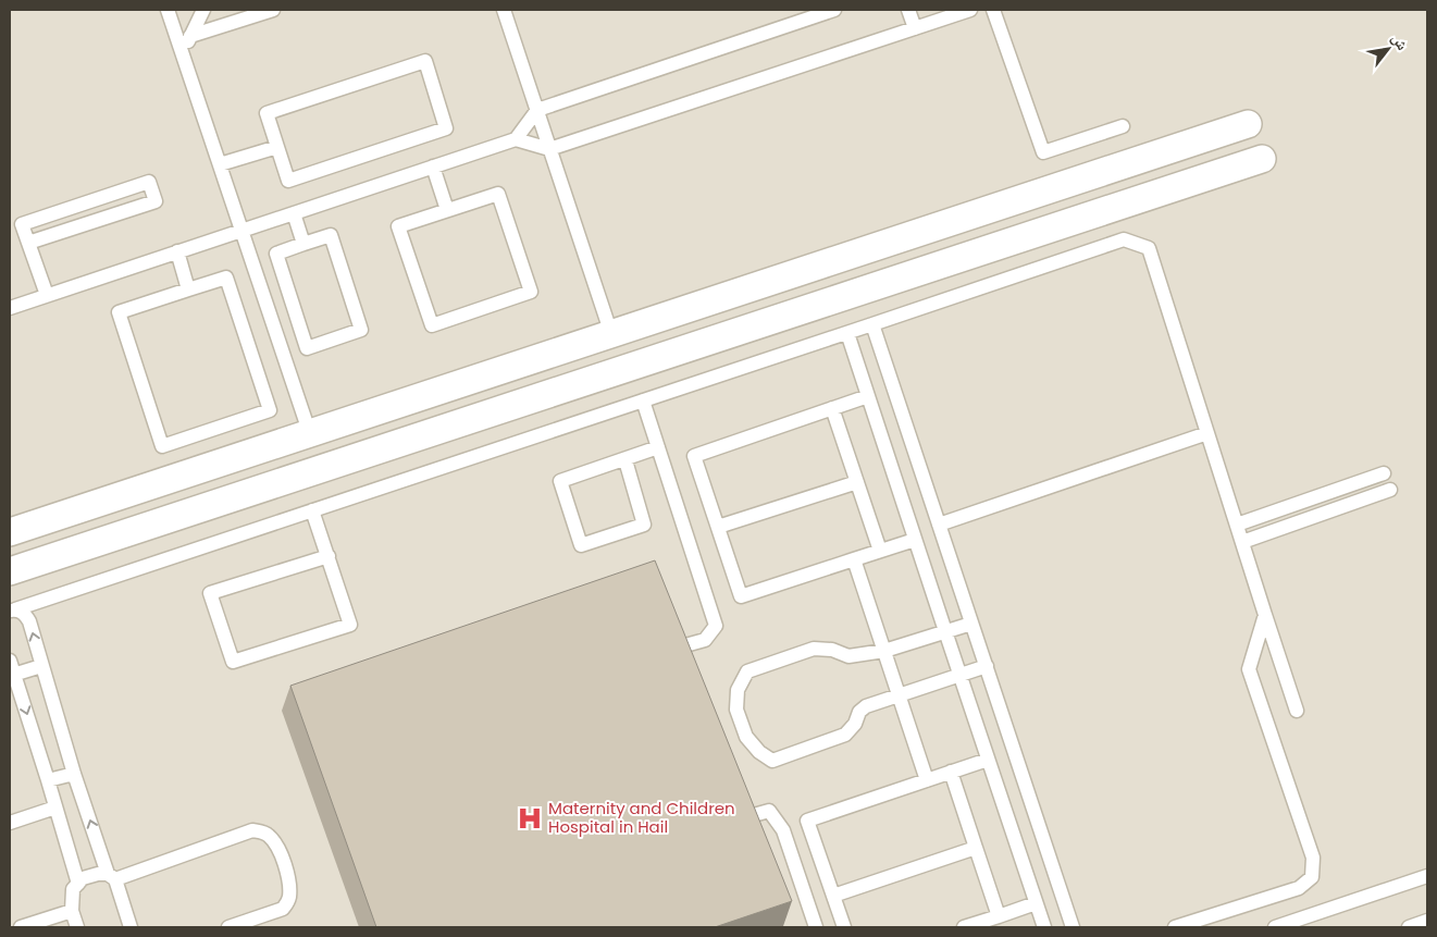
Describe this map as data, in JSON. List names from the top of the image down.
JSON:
{
  "places": {
    "hospital": ["Maternity and Children Hospital in Hail"]
  },
  "north": "top right"
}
